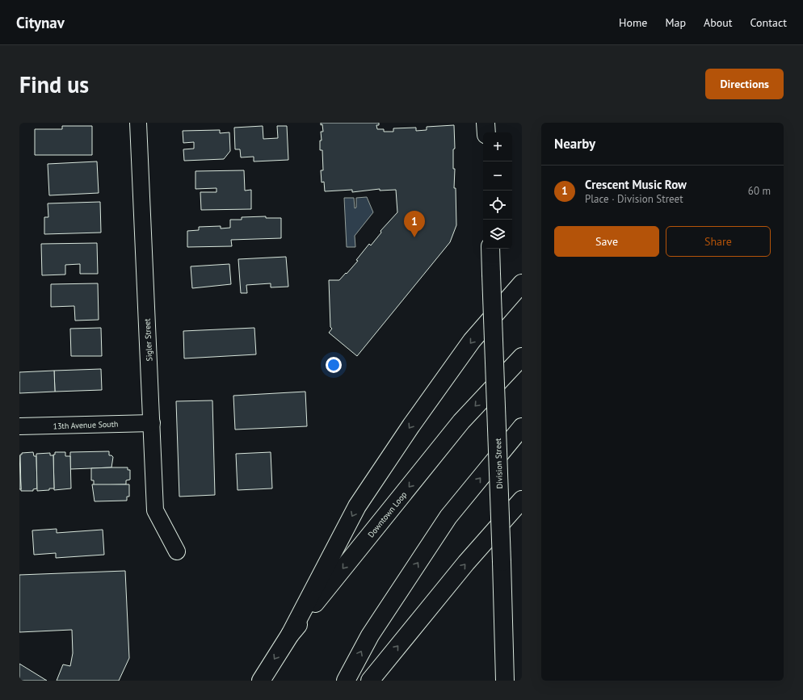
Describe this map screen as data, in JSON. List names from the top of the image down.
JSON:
{
  "streets": {
    "main road": ["Division Street", "Downtown Loop"],
    "street": ["Sigler Street", "13th Avenue South"]
  },
  "crossings": [
    ["Sigler Street", "13th Avenue South"]
  ],
  "page": {
    "header": "Citynav",
    "nav": [
      "Home",
      "Map",
      "About",
      "Contact"
    ],
    "buttons": [
      "Directions",
      ["Save", "Share"]
    ],
    "title": "Find us",
    "heading": "Nearby",
    "map_buttons": ["+", "−"],
    "list": [
      {
        "mark": "1",
        "name": "Crescent Music Row",
        "note": "Place · Division Street",
        "value": "60 m"
      }
    ],
    "pins": "1"
  }
}
